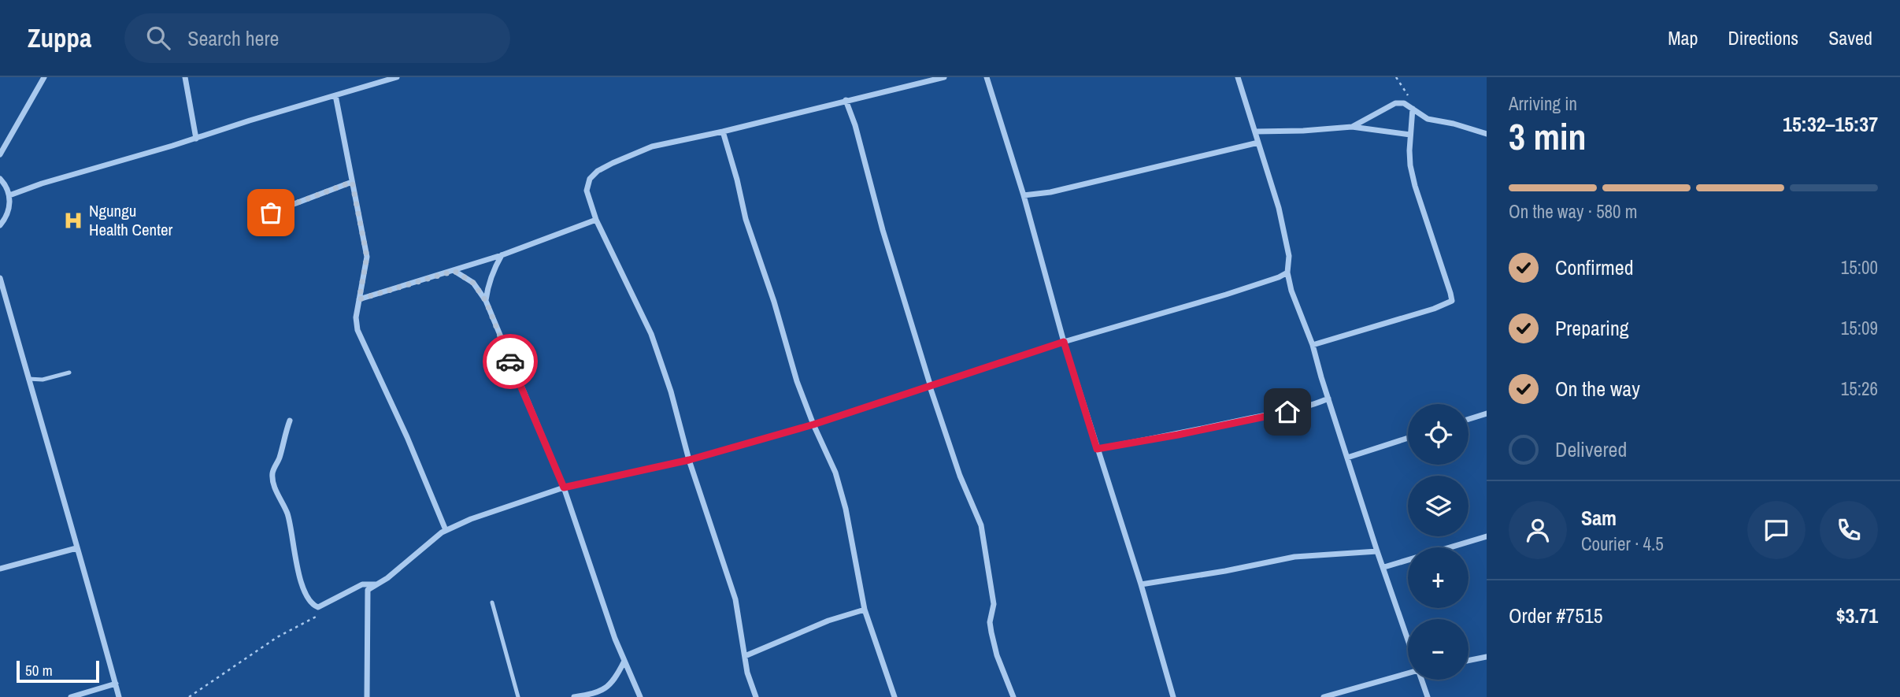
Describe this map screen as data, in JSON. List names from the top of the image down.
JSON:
{
  "places": {
    "hospital": ["Ngungu Health Center"]
  },
  "scale_bar": "50 m",
  "page": {
    "header": "Zuppa",
    "search": "Search here",
    "nav": ["Map", "Directions", "Saved"],
    "heading": ["3 min", "Arriving in", "15:32–15:37"],
    "panel": [
      "Sam",
      "Courier · 4.5",
      "Order #7515",
      "$3.71"
    ],
    "bar": "On the way · 580 m",
    "list": [
      ["Confirmed", "15:00"],
      ["Preparing", "15:09"],
      ["On the way", "15:26"],
      "Delivered"
    ],
    "map_buttons": ["+", "−"],
    "scale": "50 m"
  }
}
